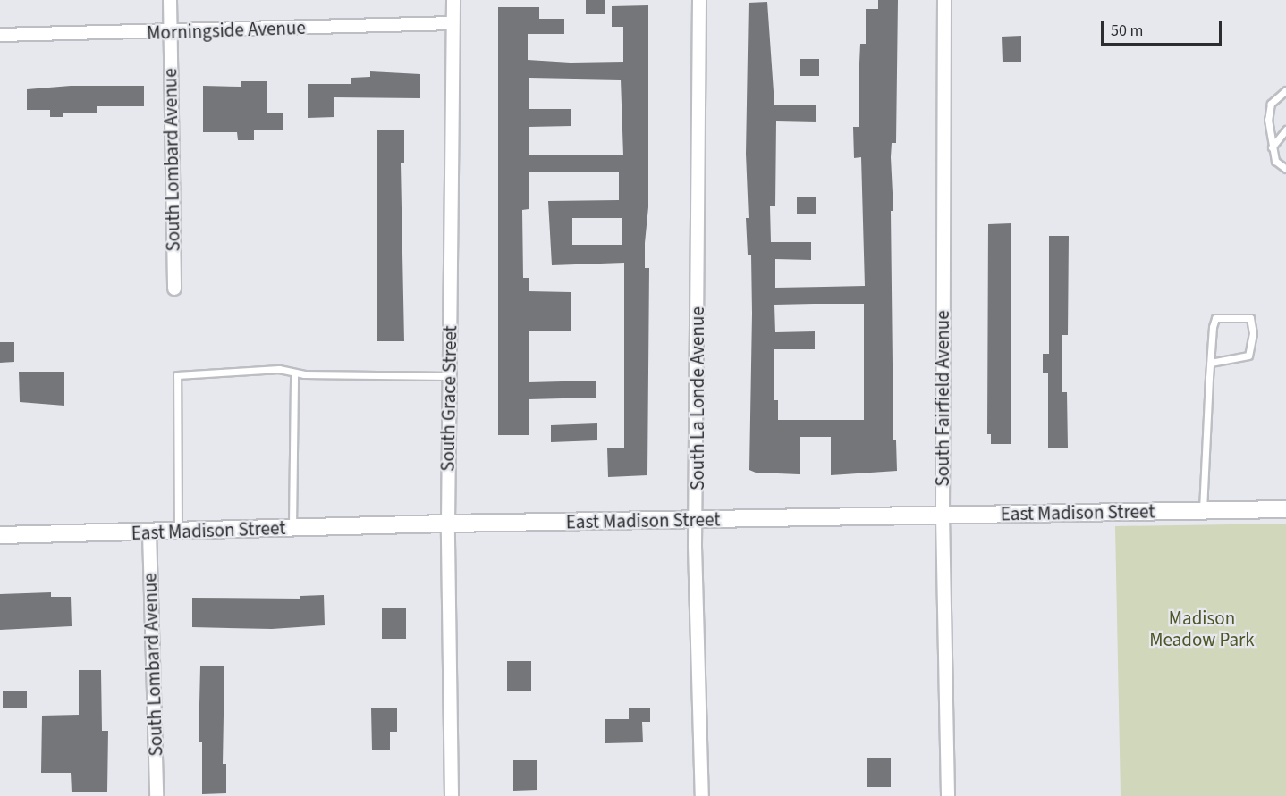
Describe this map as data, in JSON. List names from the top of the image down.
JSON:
{
  "streets": {
    "street": [
      "Morningside Avenue",
      "South Lombard Avenue",
      "South Grace Street",
      "South La Londe Avenue",
      "South Fairfield Avenue",
      "East Madison Street"
    ]
  },
  "crossings": [
    ["Morningside Avenue", "South Lombard Avenue"],
    ["Morningside Avenue", "South Grace Street"],
    ["South Lombard Avenue", "East Madison Street"],
    ["South Grace Street", "East Madison Street"],
    ["South La Londe Avenue", "East Madison Street"],
    ["South Fairfield Avenue", "East Madison Street"]
  ],
  "parks": ["Madison Meadow Park"],
  "scale_bar": "50 m"
}
